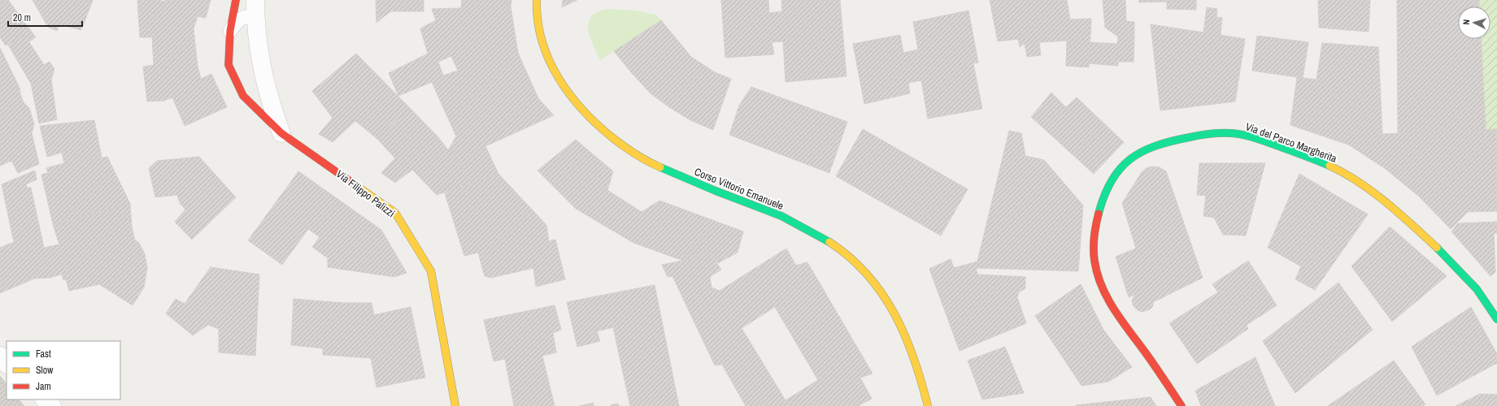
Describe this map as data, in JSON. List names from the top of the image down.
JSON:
{
  "streets": {
    "street": ["Via del Parco Margherita", "Corso Vittorio Emanuele", "Via Filippo Palizzi"]
  },
  "legend": ["Fast", "Slow", "Jam"],
  "scale_bar": "20 m",
  "north": "left"
}
